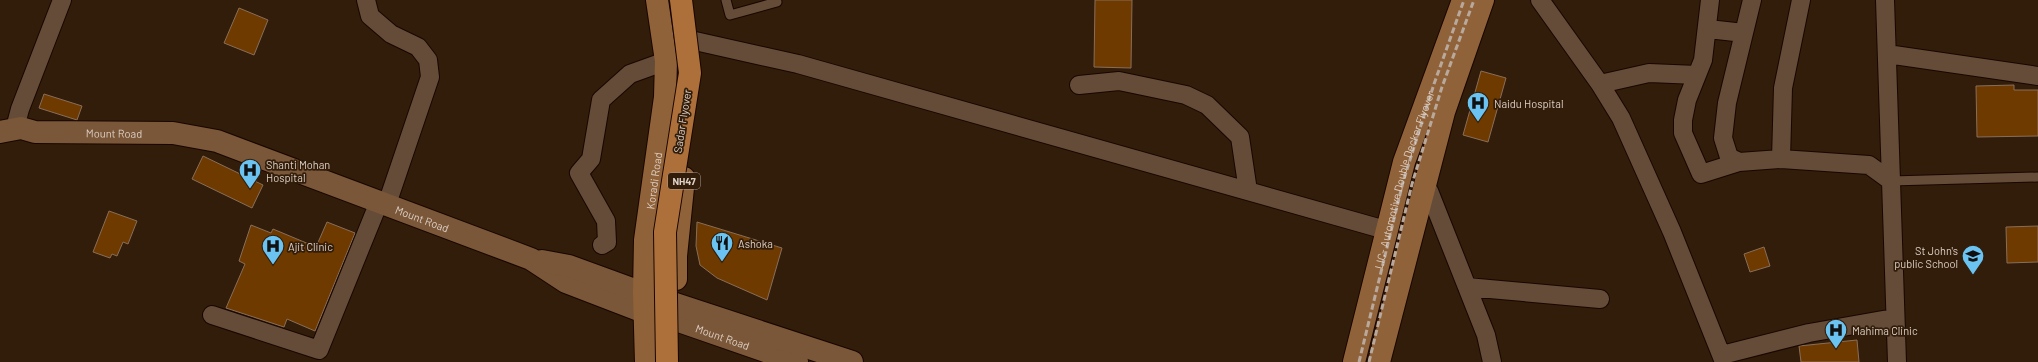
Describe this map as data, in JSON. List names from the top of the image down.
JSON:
{
  "streets": {
    "highway": ["Sadar Flyover"],
    "main road": ["LIC- Automotive Double Decker Flyover", "Koradi Road", "NH47"],
    "street": ["Mount Road"]
  },
  "crossings": [
    ["Mount Road", "Koradi Road"],
    ["Mount Road", "NH47"]
  ],
  "places": {
    "hospital": [
      "Naidu Hospital",
      "Shanti Mohan Hospital",
      "Ajit Clinic",
      "Mahima Clinic"
    ],
    "restaurant": ["Ashoka"],
    "school or university": ["St John's public School"]
  }
}
